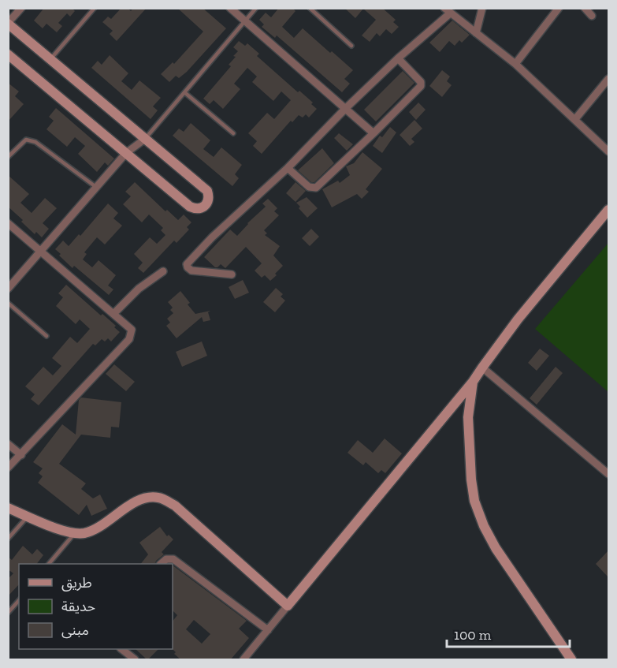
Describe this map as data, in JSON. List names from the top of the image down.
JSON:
{
  "legend": ["طريق", "حديقة", "مبنى"],
  "scale_bar": "100 m"
}
